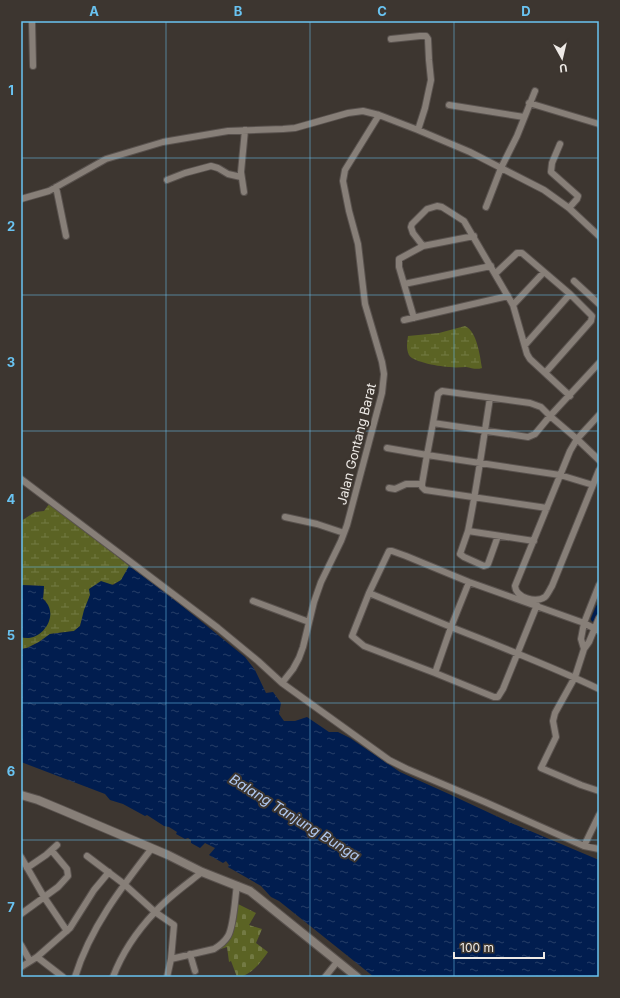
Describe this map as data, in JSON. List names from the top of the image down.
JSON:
{
  "streets": {
    "street": ["Jalan Gontang Barat"]
  },
  "water": ["Balang Tanjung Bunga"],
  "scale_bar": "100 m",
  "north": "bottom",
  "grid": {
    "columns": [
      "A",
      "B",
      "C",
      "D"
    ],
    "rows": [
      "1",
      "2",
      "3",
      "4",
      "5",
      "6",
      "7"
    ]
  }
}
